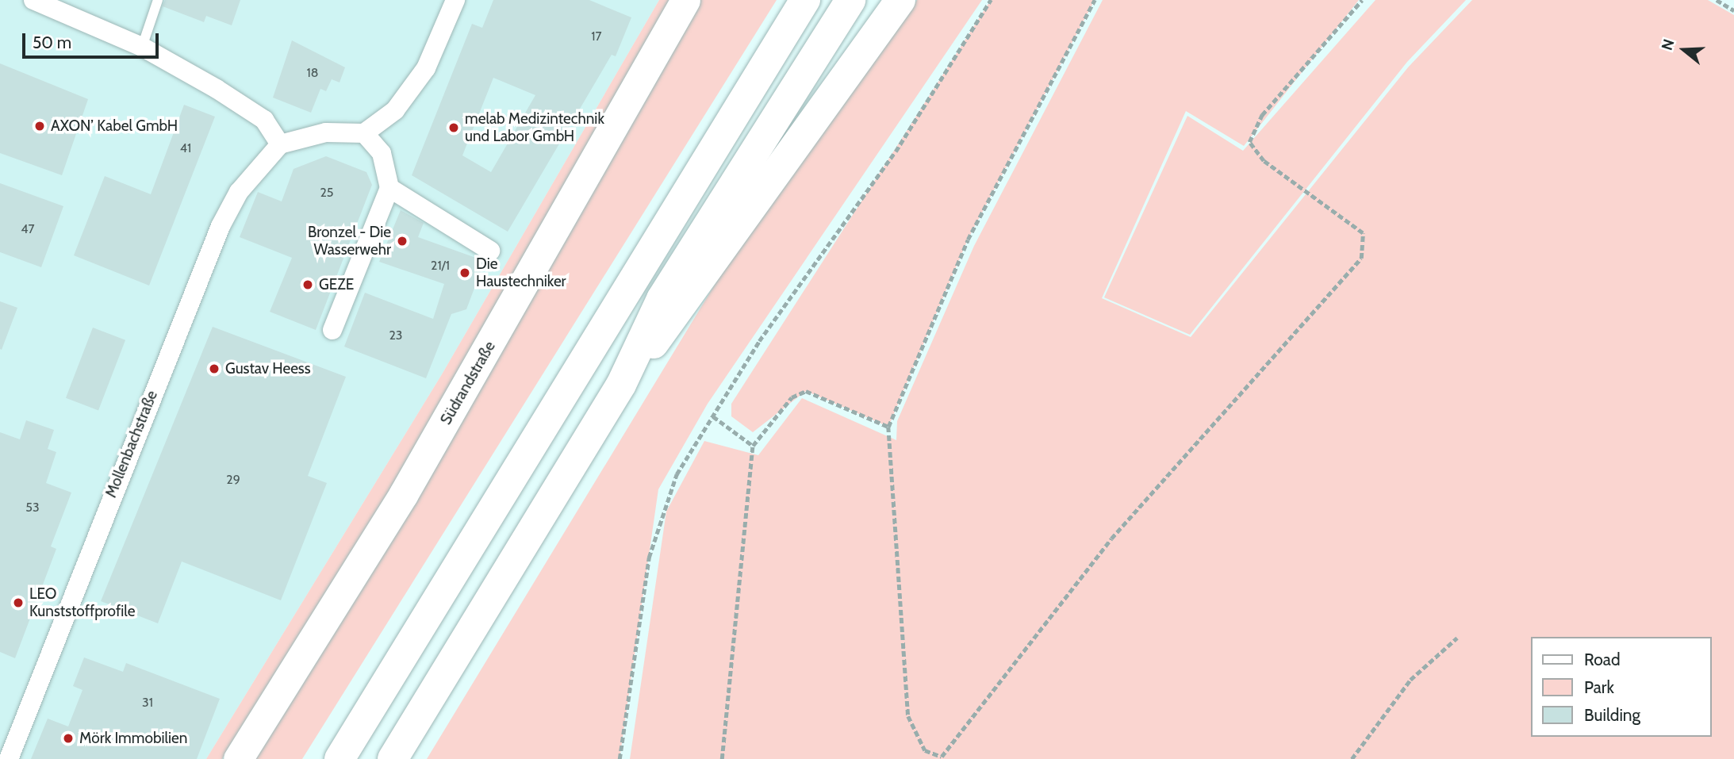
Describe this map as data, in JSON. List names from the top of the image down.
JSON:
{
  "streets": {
    "main road": ["Südrandstraße"],
    "street": ["Mollenbachstraße"]
  },
  "places": [
    "AXON’ Kabel GmbH",
    "melab Medizintechnik und Labor GmbH",
    "Bronzel - Die Wasserwehr",
    "Die Haustechniker",
    "GEZE",
    "Gustav Heess",
    "LEO Kunststoffprofile",
    "Mörk Immobilien"
  ],
  "house_numbers": [
    "17",
    "18",
    "41",
    "25",
    "47",
    "21/1",
    "23",
    "29",
    "53",
    "31"
  ],
  "legend": ["Road", "Park", "Building"],
  "scale_bar": "50 m",
  "north": "left"
}
